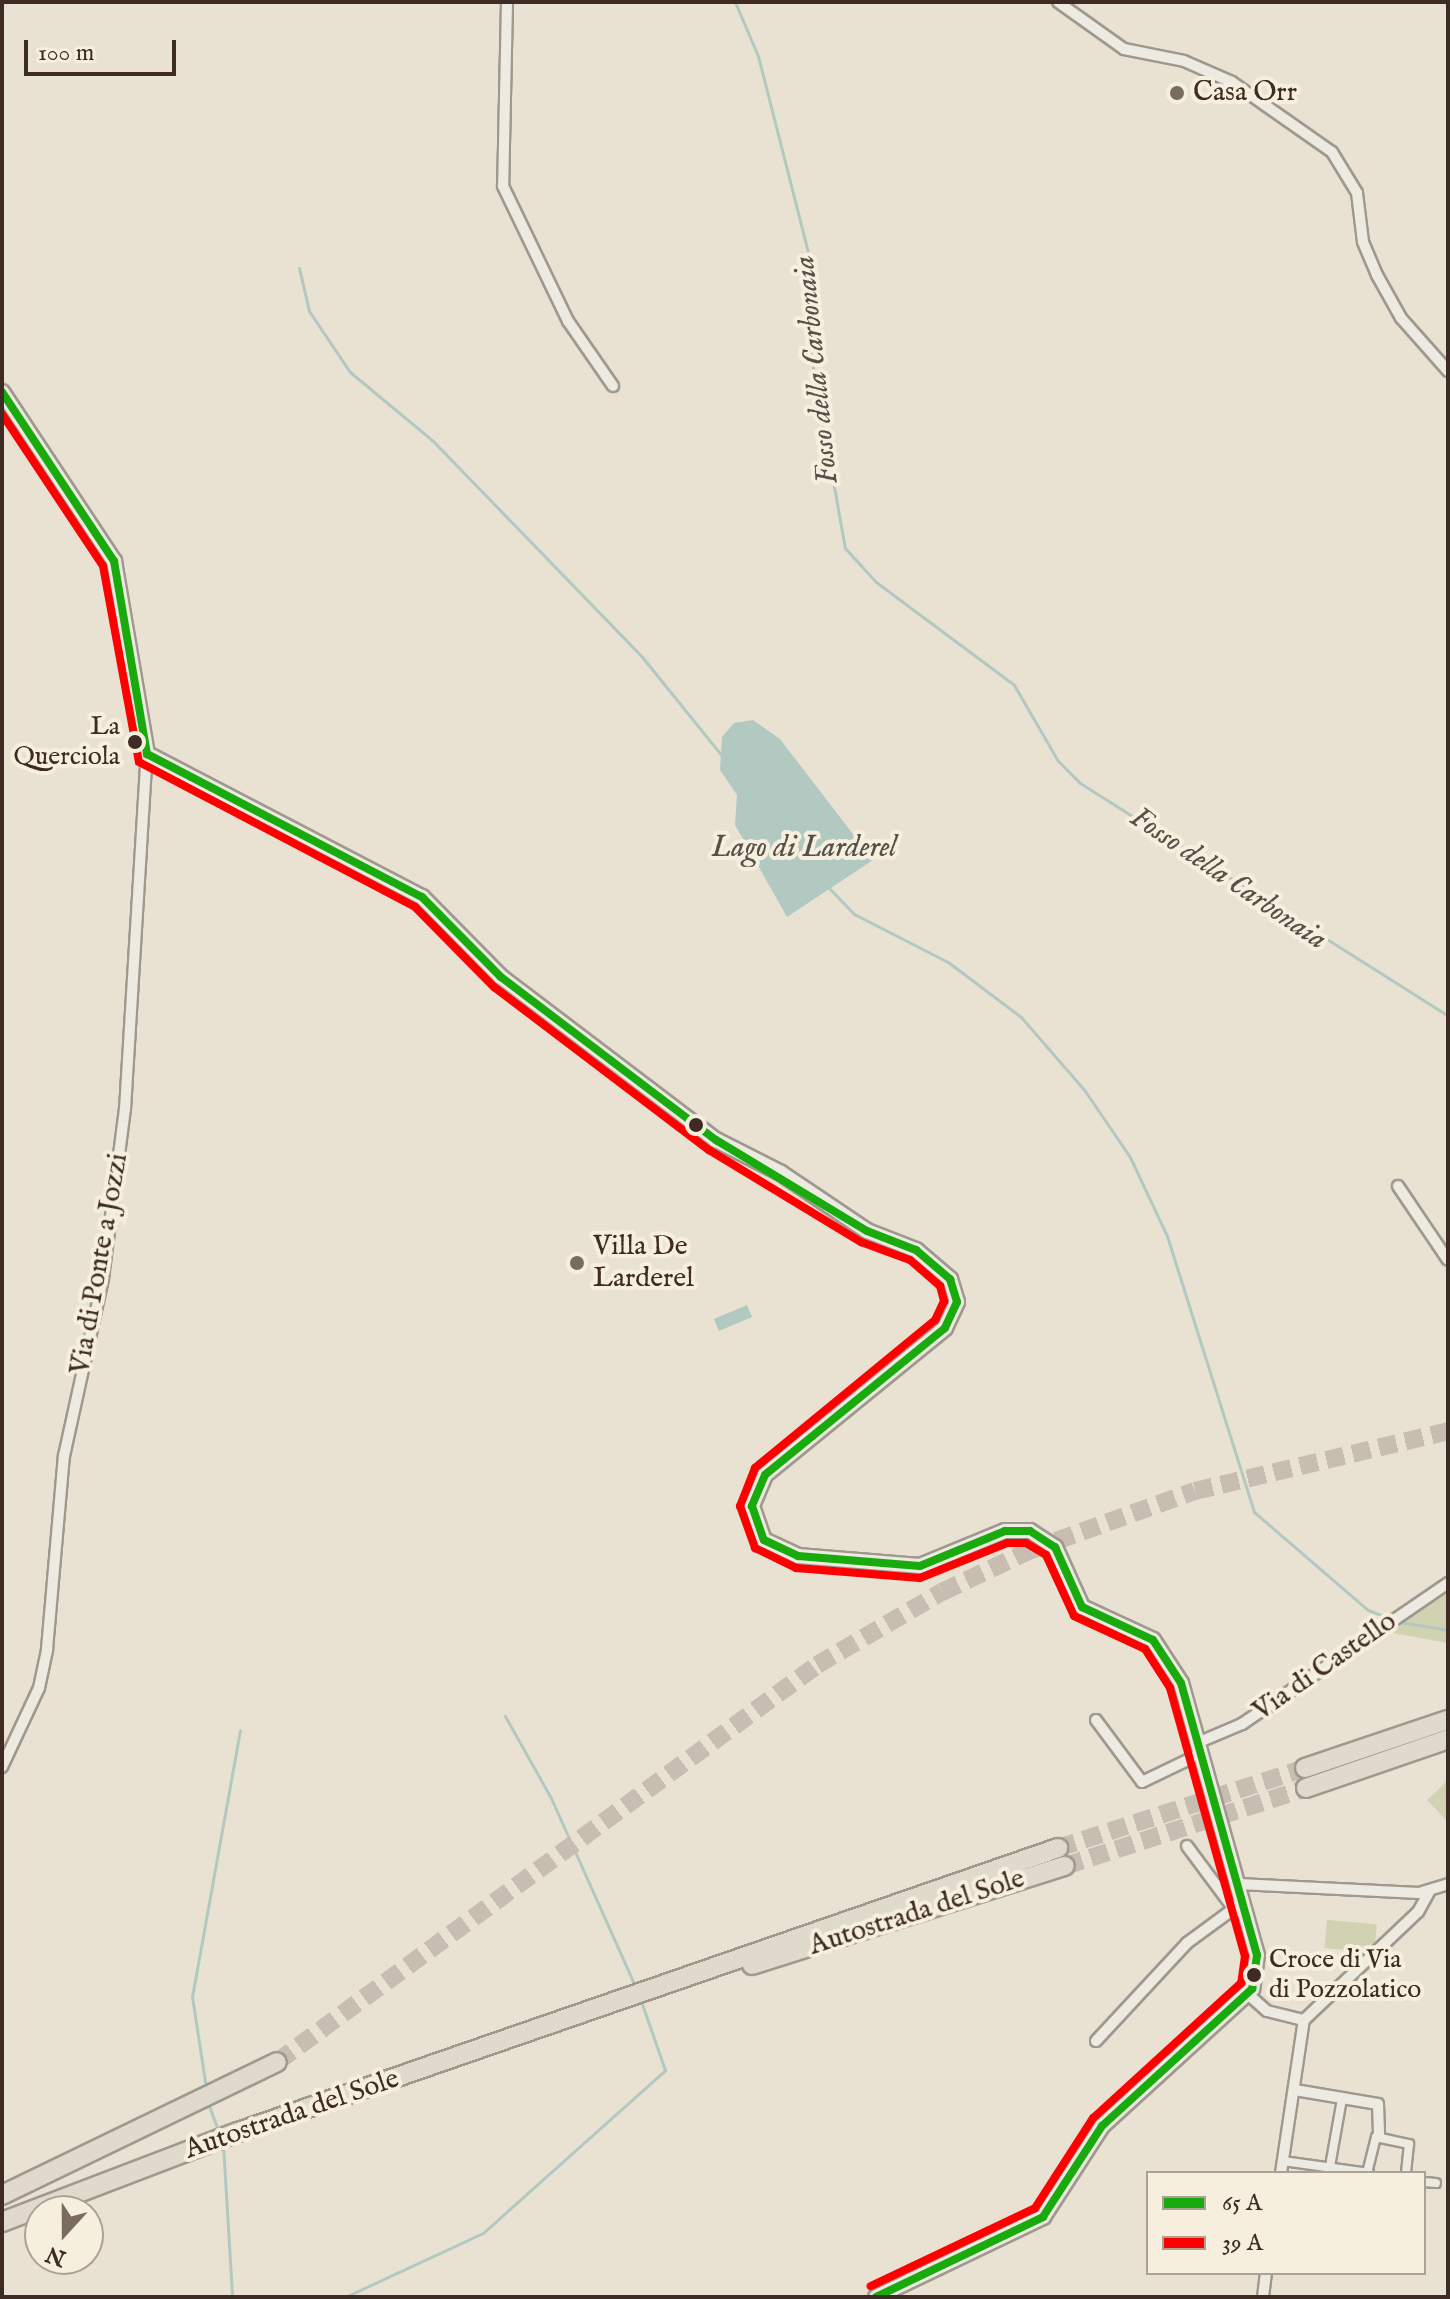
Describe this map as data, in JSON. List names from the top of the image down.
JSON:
{
  "streets": {
    "highway": ["Autostrada del Sole"],
    "street": ["Via di Ponte a Jozzi", "Via di Castello"]
  },
  "water": ["Fosso della Carbonaia", "Lago di Larderel"],
  "places": [
    "Casa Orr",
    "La Querciola",
    "Villa De Larderel",
    "Croce di Via di Pozzolatico"
  ],
  "legend": ["65 A", "39 A"],
  "scale_bar": "100 m",
  "north": "bottom"
}
